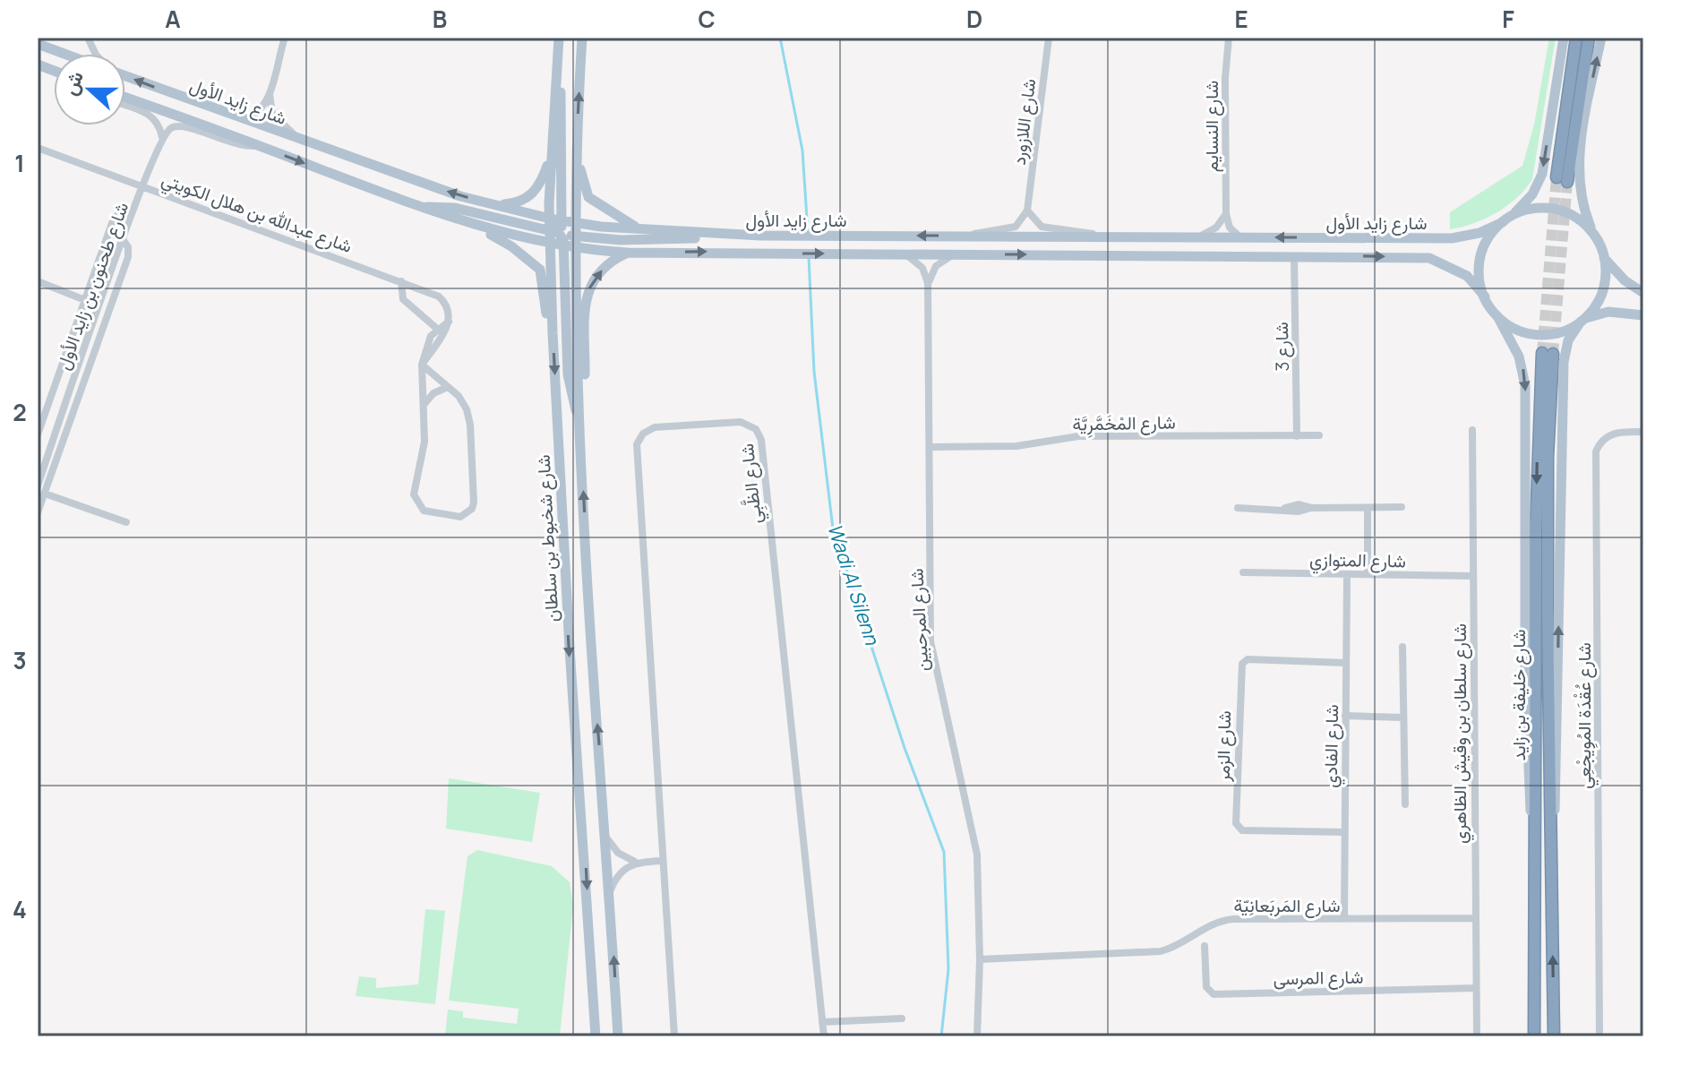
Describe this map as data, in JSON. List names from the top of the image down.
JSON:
{
  "streets": {
    "highway": ["شارع خليفة بن زايد"],
    "main road": ["شارع زايد الأول", "شارع شخبوط بن سلطان"],
    "street": [
      "شارع اللازورد",
      "شارع النسايم",
      "شارع عبدالله بن هلال الكويتي",
      "شارع طحنون بن زايد الأول",
      "شارع 3",
      "شارع المْخَمَّرِيَّة",
      "شارع الظَّبِي",
      "شارع المتوازي",
      "شارع المرحبين",
      "شارع عُقْدَة المُوِيجْعِي",
      "شارع سلطان بن وقيش الظاهري",
      "شارع الزمر",
      "شارع الفادي",
      "شارع المَربَعانِيّة",
      "شارع المرسى"
    ]
  },
  "crossings": [
    ["شارع زايد الأول", "شارع 3"],
    ["شارع زايد الأول", "شارع شخبوط بن سلطان"],
    ["شارع عبدالله بن هلال الكويتي", "شارع طحنون بن زايد الأول"],
    ["شارع 3", "شارع المْخَمَّرِيَّة"],
    ["شارع المْخَمَّرِيَّة", "شارع المرحبين"],
    ["شارع المتوازي", "شارع سلطان بن وقيش الظاهري"],
    ["شارع المتوازي", "شارع الفادي"],
    ["شارع المرحبين", "شارع المَربَعانِيّة"],
    ["شارع سلطان بن وقيش الظاهري", "شارع المَربَعانِيّة"],
    ["شارع سلطان بن وقيش الظاهري", "شارع المرسى"],
    ["شارع الزمر", "شارع الفادي"],
    ["شارع الفادي", "شارع المَربَعانِيّة"]
  ],
  "water": ["Wadi Al Silenn"],
  "north": "left",
  "grid": {
    "columns": [
      "A",
      "B",
      "C",
      "D",
      "E",
      "F"
    ],
    "rows": [
      "1",
      "2",
      "3",
      "4"
    ]
  }
}
